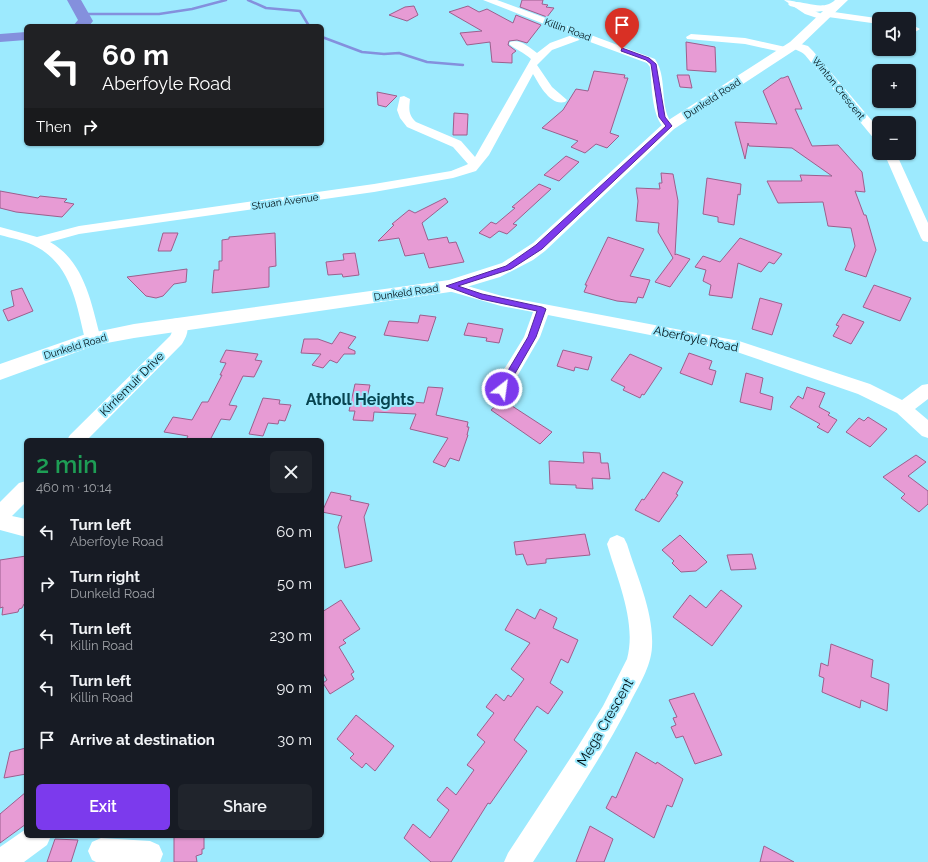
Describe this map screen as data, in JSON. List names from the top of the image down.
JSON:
{
  "streets": {
    "main road": ["Dunkeld Road"],
    "street": [
      "Killin Road",
      "Winton Crescent",
      "Struan Avenue",
      "Aberfoyle Road",
      "Kirriemuir Drive",
      "Mega Crescent"
    ]
  },
  "crossings": [
    ["Killin Road", "Dunkeld Road"],
    ["Winton Crescent", "Dunkeld Road"],
    ["Dunkeld Road", "Aberfoyle Road"],
    ["Dunkeld Road", "Kirriemuir Drive"]
  ],
  "districts": ["Atholl Heights"],
  "page": {
    "map_buttons": ["+", "−"],
    "turn": ["60 m", "Aberfoyle Road"],
    "then": "Then",
    "heading": ["2 min", "460 m · 10:14"],
    "list": [
      {
        "name": "Turn left",
        "note": "Aberfoyle Road",
        "value": "60 m"
      },
      {
        "name": "Turn right",
        "note": "Dunkeld Road",
        "value": "50 m"
      },
      {
        "name": "Turn left",
        "note": "Killin Road",
        "value": "230 m"
      },
      {
        "name": "Turn left",
        "note": "Killin Road",
        "value": "90 m"
      },
      {
        "name": "Arrive at destination",
        "value": "30 m"
      }
    ],
    "buttons": ["Exit", "Share"]
  }
}
